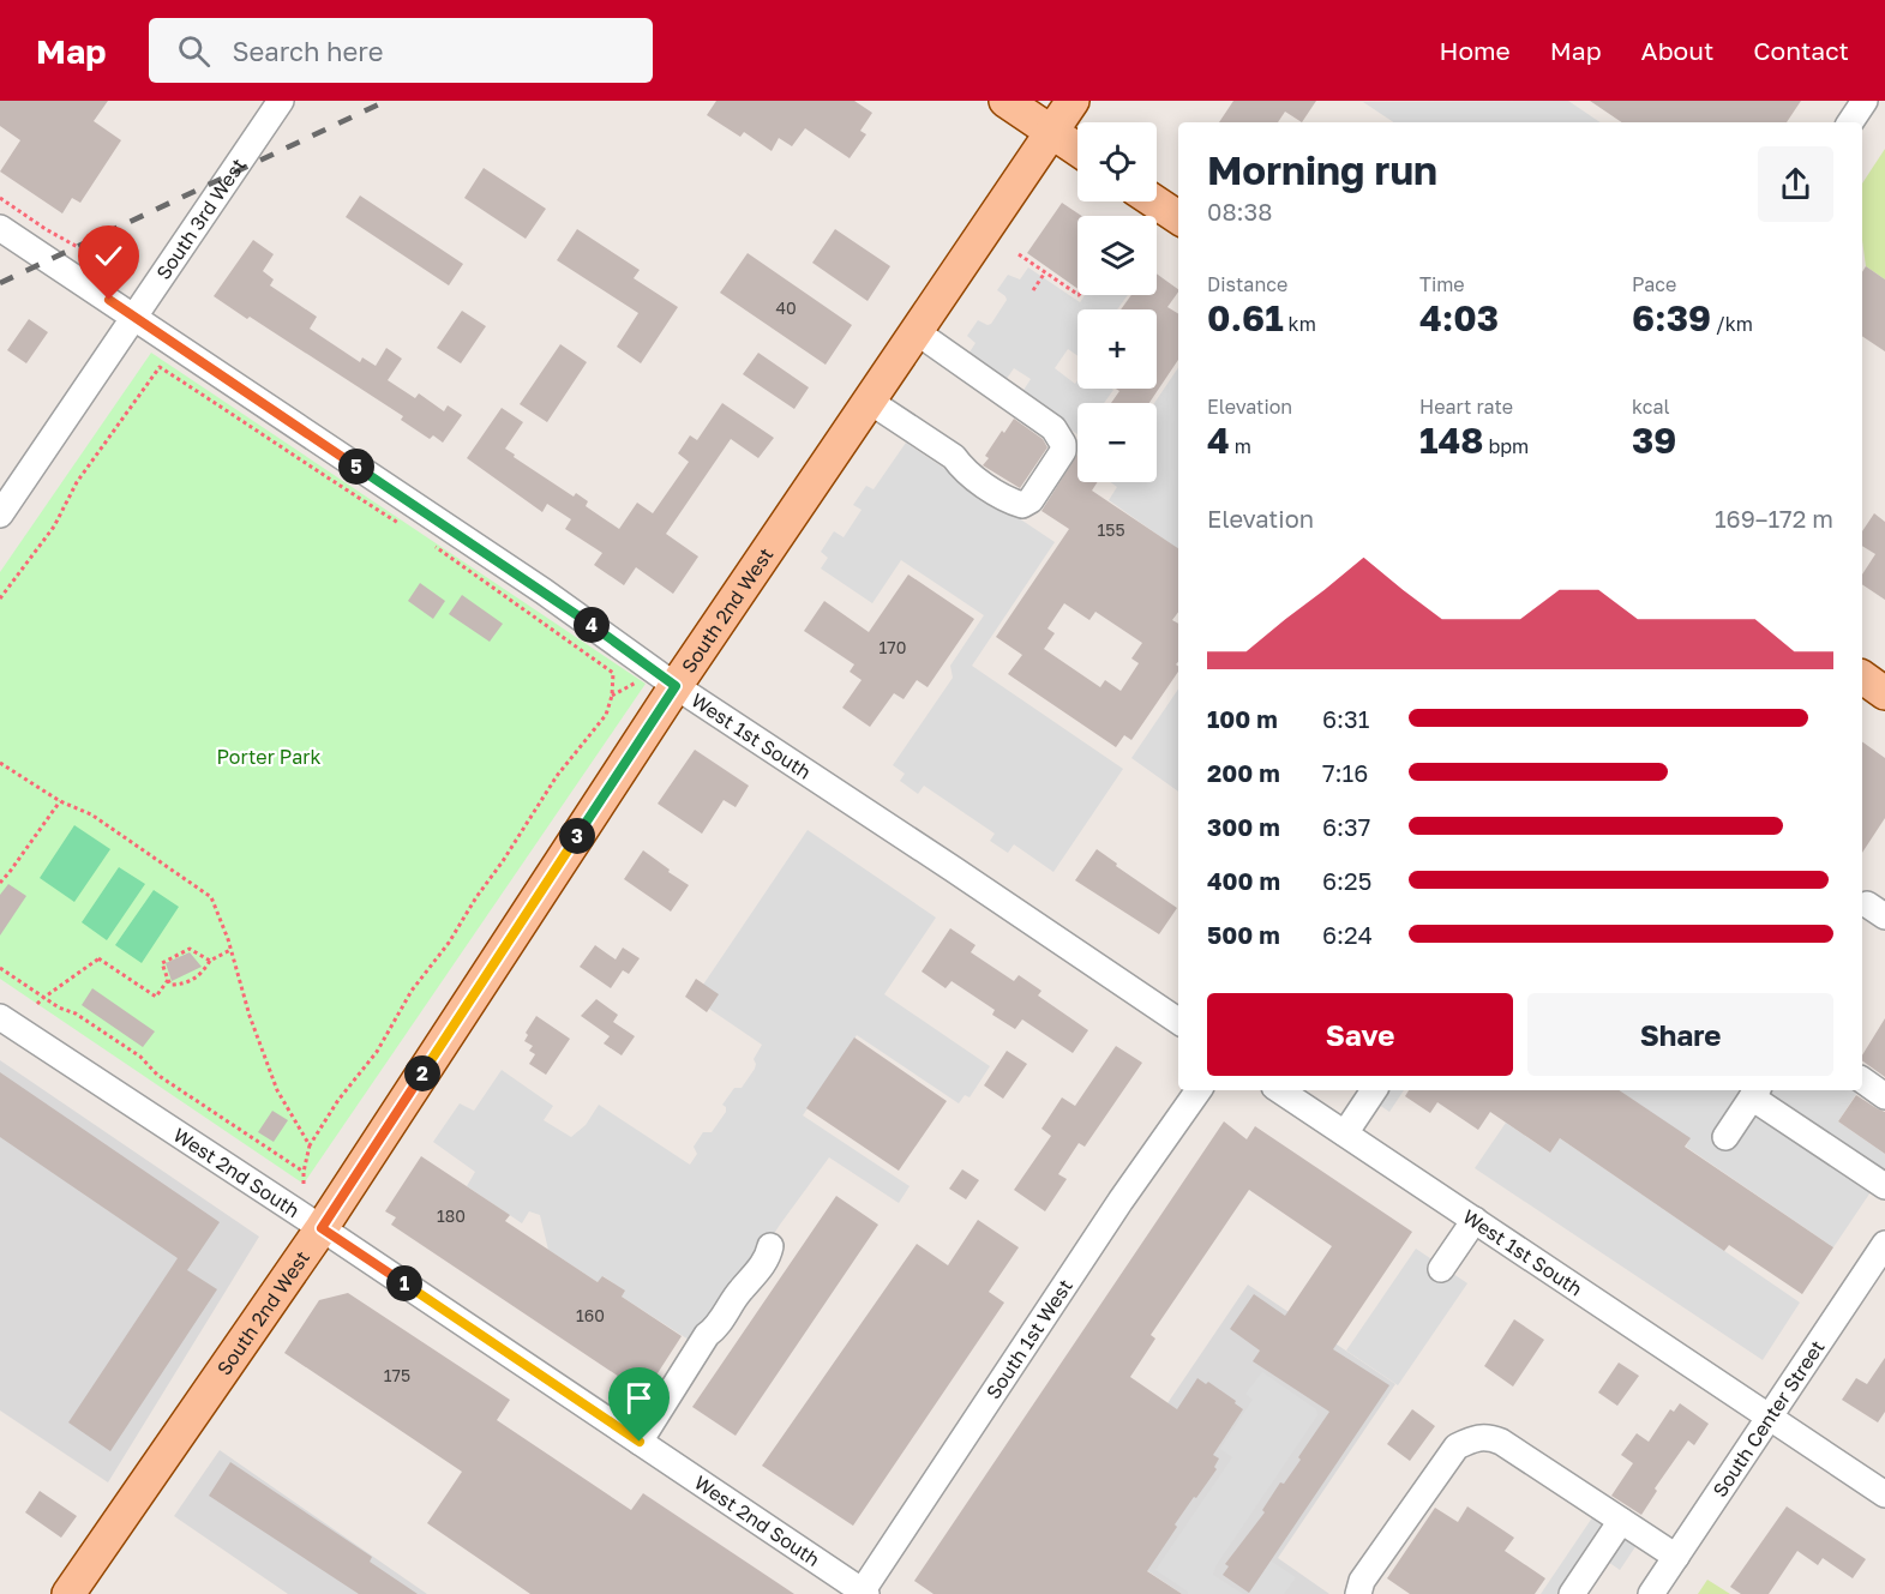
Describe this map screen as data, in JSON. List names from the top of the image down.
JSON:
{
  "streets": {
    "main road": ["South 2nd West"],
    "street": [
      "South 3rd West",
      "West 1st South",
      "West 2nd South",
      "South 1st West",
      "South Center Street"
    ]
  },
  "crossings": [
    ["South 3rd West", "West 1st South"],
    ["South 2nd West", "West 1st South"],
    ["South 2nd West", "West 2nd South"],
    ["West 1st South", "South Center Street"],
    ["West 2nd South", "South 1st West"]
  ],
  "parks": ["Porter Park"],
  "house_numbers": [
    "40",
    "155",
    "170",
    "180",
    "160",
    "175"
  ],
  "page": {
    "header": "Map",
    "search": "Search here",
    "nav": [
      "Home",
      "Map",
      "About",
      "Contact"
    ],
    "map_buttons": ["+", "−"],
    "heading": ["Morning run", "08:38"],
    "stats": [
      ["Distance", "0.61 km"],
      ["Time", "4:03"],
      ["Pace", "6:39 /km"],
      ["Elevation", "4 m"],
      ["Heart rate", "148 bpm"],
      ["kcal", "39"]
    ],
    "pins": [
      "5",
      "4",
      "3",
      "2",
      "1"
    ],
    "chart": ["Elevation", "169–172 m"],
    "list": [
      {
        "name": "100 m",
        "note": "6:31"
      },
      {
        "name": "200 m",
        "note": "7:16"
      },
      {
        "name": "300 m",
        "note": "6:37"
      },
      {
        "name": "400 m",
        "note": "6:25"
      },
      {
        "name": "500 m",
        "note": "6:24"
      }
    ],
    "buttons": ["Save", "Share"]
  }
}
